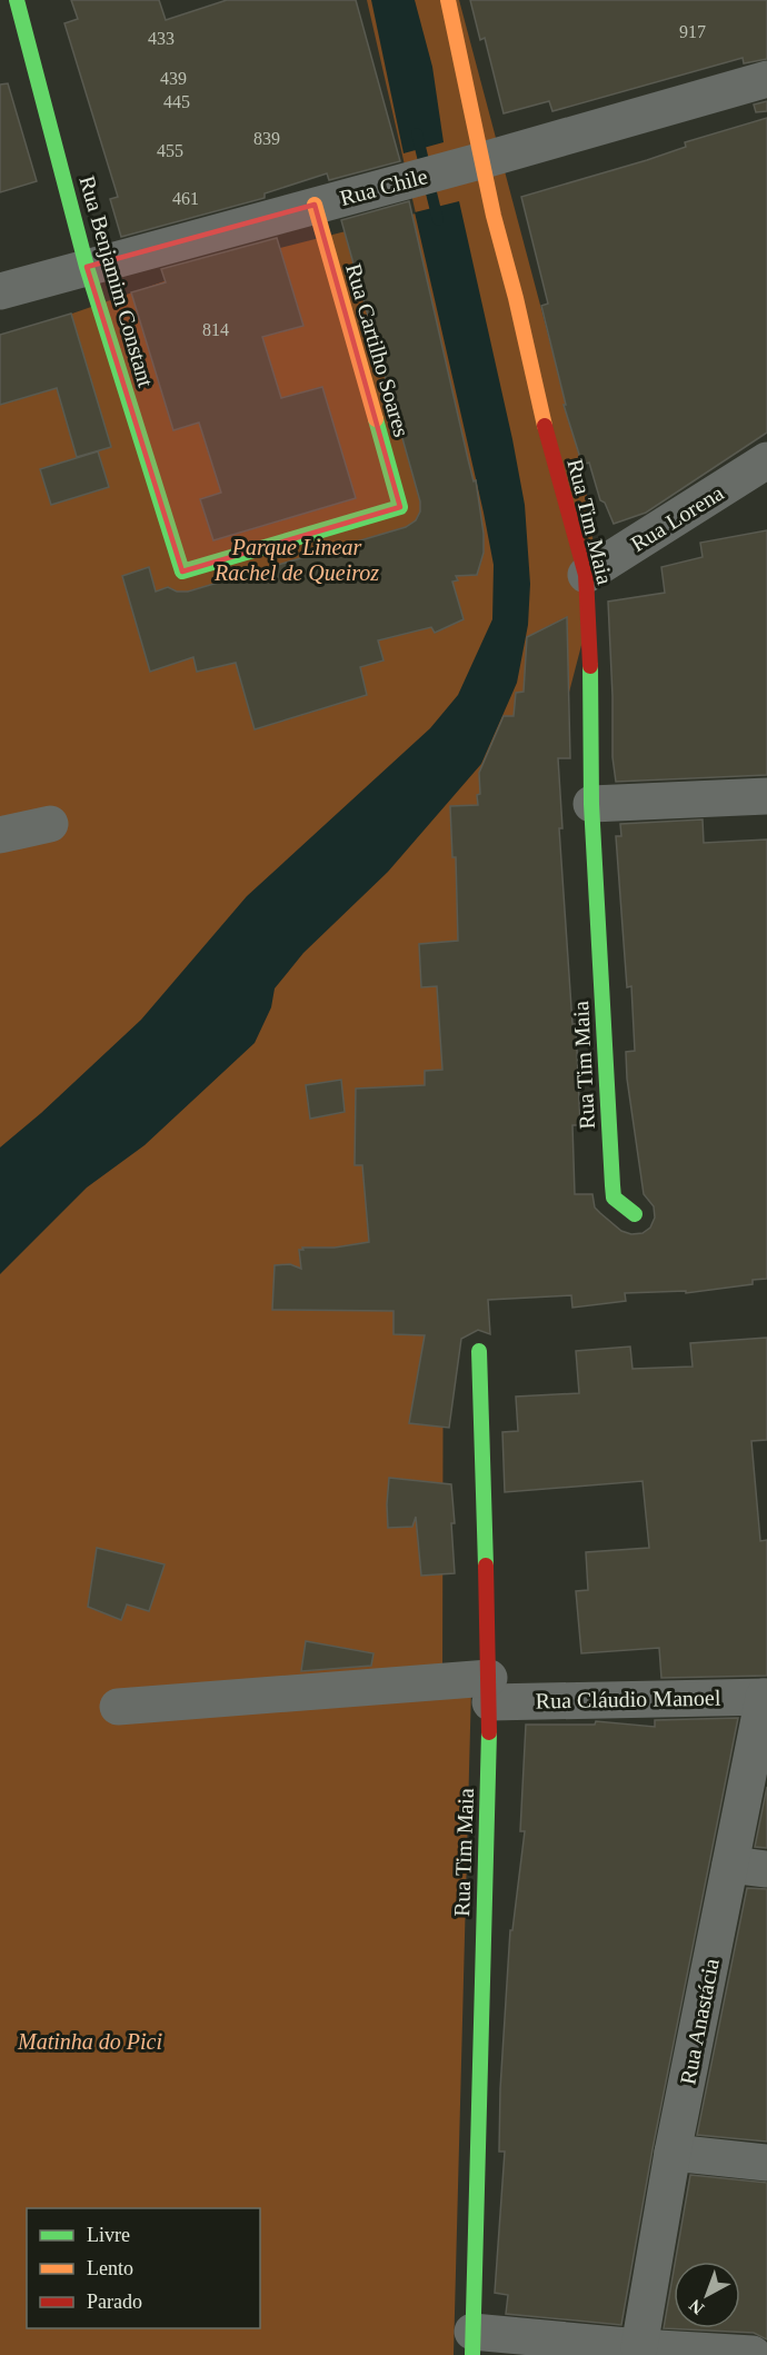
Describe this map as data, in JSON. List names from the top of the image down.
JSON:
{
  "streets": {
    "street": [
      "Rua Chile",
      "Rua Benjamim Constant",
      "Rua Cartilho Soares",
      "Rua Lorena",
      "Rua Tim Maia",
      "Rua Cláudio Manoel",
      "Rua Anastácia"
    ]
  },
  "crossings": [
    ["Rua Chile", "Rua Benjamim Constant"],
    ["Rua Chile", "Rua Cartilho Soares"],
    ["Rua Chile", "Rua Tim Maia"],
    ["Rua Benjamim Constant", "Rua Cartilho Soares"],
    ["Rua Lorena", "Rua Tim Maia"],
    ["Rua Tim Maia", "Rua Cláudio Manoel"],
    ["Rua Cláudio Manoel", "Rua Anastácia"]
  ],
  "parks": ["Parque Linear Rachel de Queiroz", "Matinha do Pici"],
  "house_numbers": [
    "917",
    "433",
    "439",
    "445",
    "839",
    "455",
    "461",
    "814"
  ],
  "legend": ["Livre", "Lento", "Parado"],
  "north": "bottom left"
}
